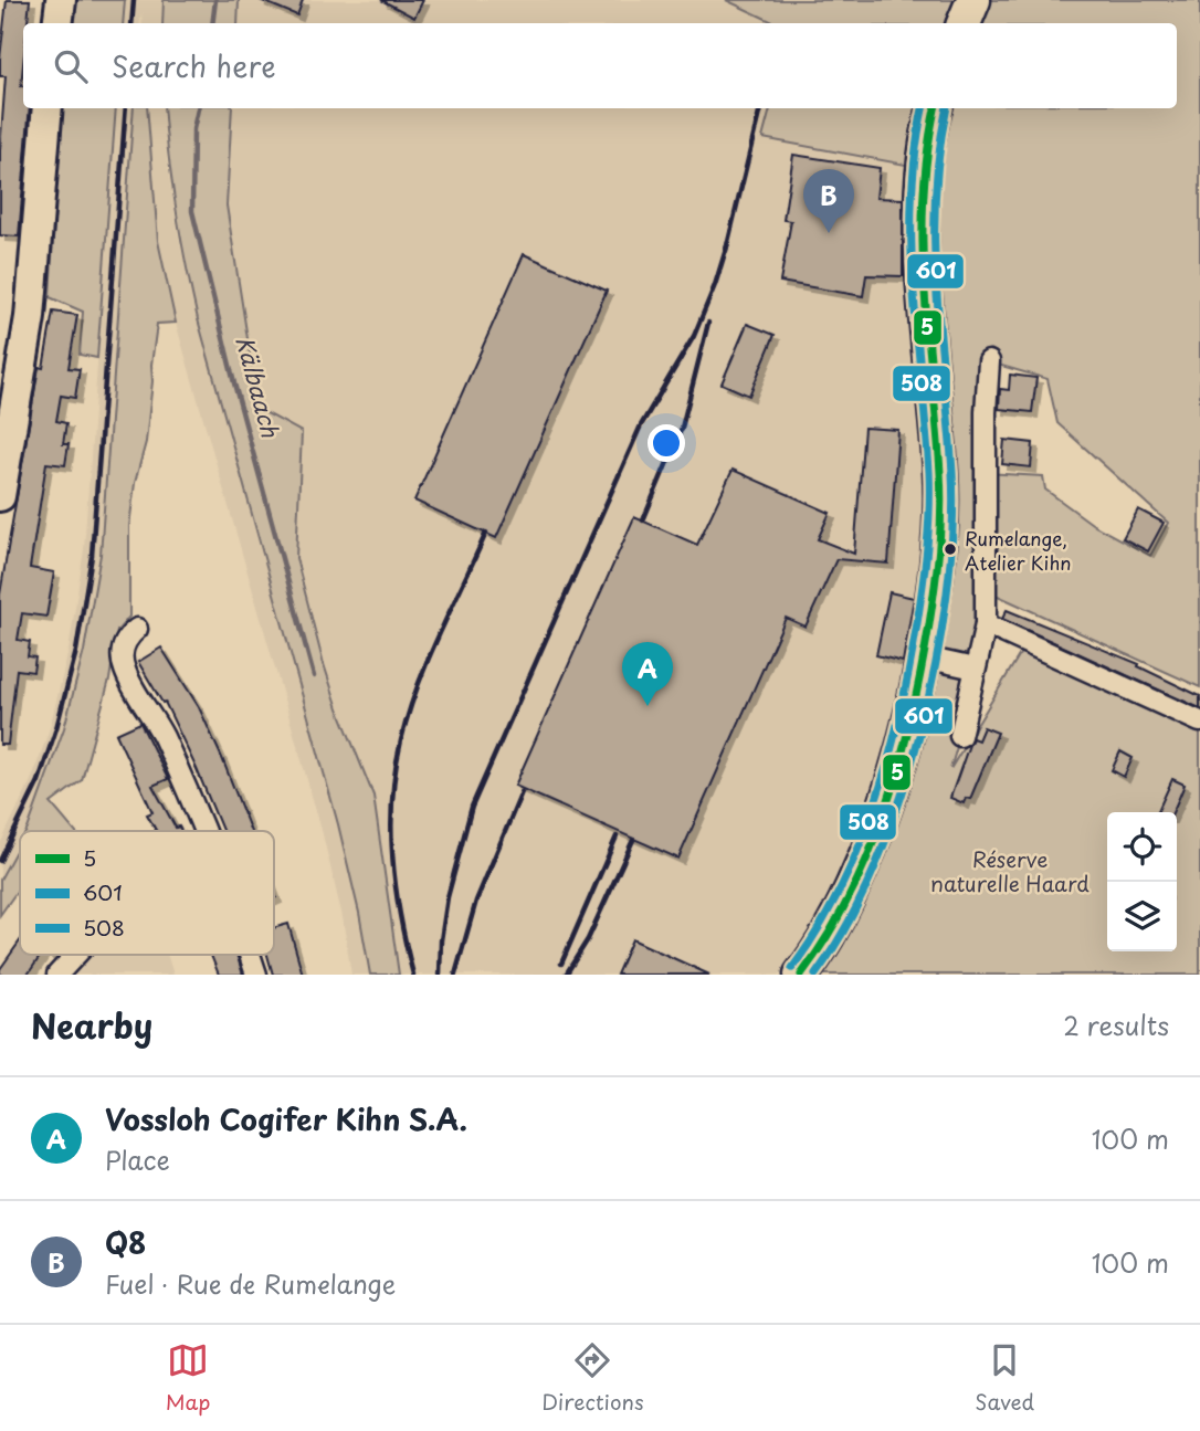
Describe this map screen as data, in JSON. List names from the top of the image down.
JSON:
{
  "water": ["Kälbaach"],
  "parks": ["Réserve naturelle Haard"],
  "places": ["Rumelange, Atelier Kihn"],
  "lines": ["transit line 5", "transit line 601", "transit line 508"],
  "legend": ["5", "601", "508"],
  "page": {
    "search": "Search here",
    "pins": ["B", "A"],
    "heading": ["Nearby", "2 results"],
    "list": [
      {
        "mark": "A",
        "name": "Vossloh Cogifer Kihn S.A.",
        "note": "Place",
        "value": "100 m"
      },
      {
        "mark": "B",
        "name": "Q8",
        "note": "Fuel · Rue de Rumelange",
        "value": "100 m"
      }
    ],
    "nav": ["Map", "Directions", "Saved"]
  }
}
